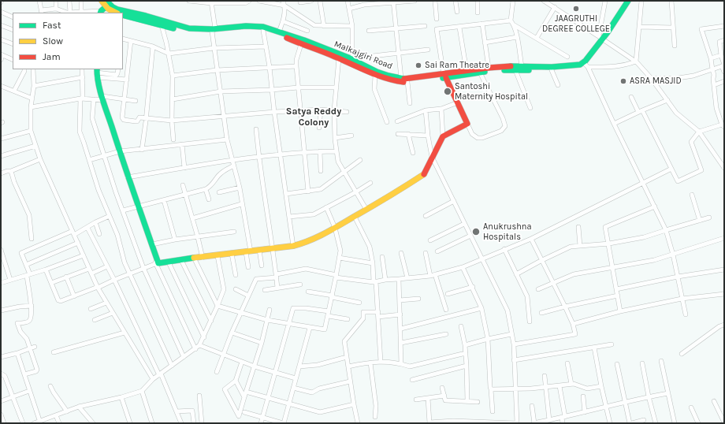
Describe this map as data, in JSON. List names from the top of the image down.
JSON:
{
  "streets": {
    "main road": ["Malkajgiri Road"]
  },
  "districts": ["Satya Reddy Colony"],
  "places": [
    "JAAGRUTHI DEGREE COLLEGE",
    "Sai Ram Theatre",
    "ASRA MASJID",
    "Santoshi Maternity Hospital",
    "Anukrushna Hospitals"
  ],
  "legend": ["Fast", "Slow", "Jam"]
}
